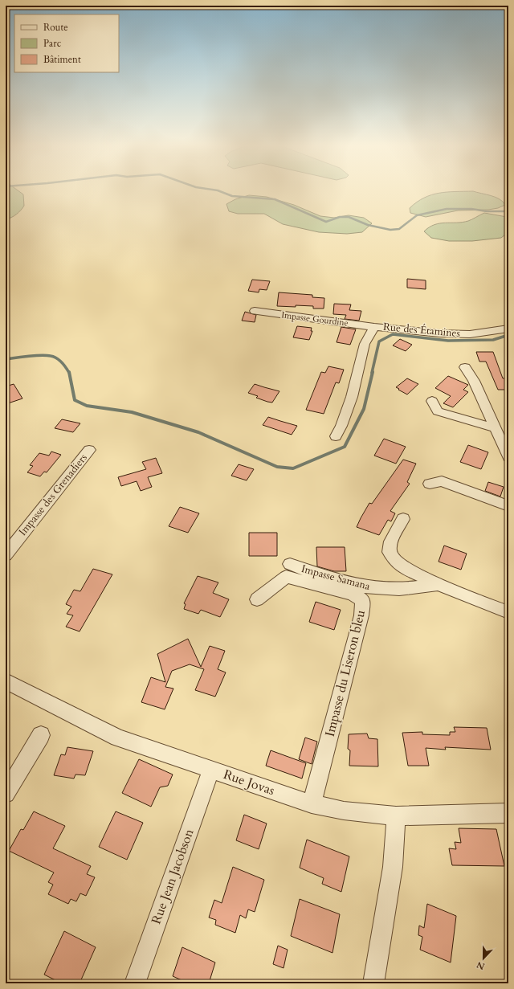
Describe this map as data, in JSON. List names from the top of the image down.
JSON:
{
  "streets": {
    "street": [
      "Impasse Gourdine",
      "Rue des Étamines",
      "Impasse des Grenadiers",
      "Impasse Samana",
      "Impasse du Liseron bleu",
      "Rue Jovas",
      "Rue Jean Jacobson"
    ]
  },
  "crossings": [
    ["Impasse Gourdine", "Rue des Étamines"],
    ["Impasse du Liseron bleu", "Rue Jovas"],
    ["Rue Jovas", "Rue Jean Jacobson"]
  ],
  "legend": ["Route", "Parc", "Bâtiment"],
  "north": "bottom"
}
